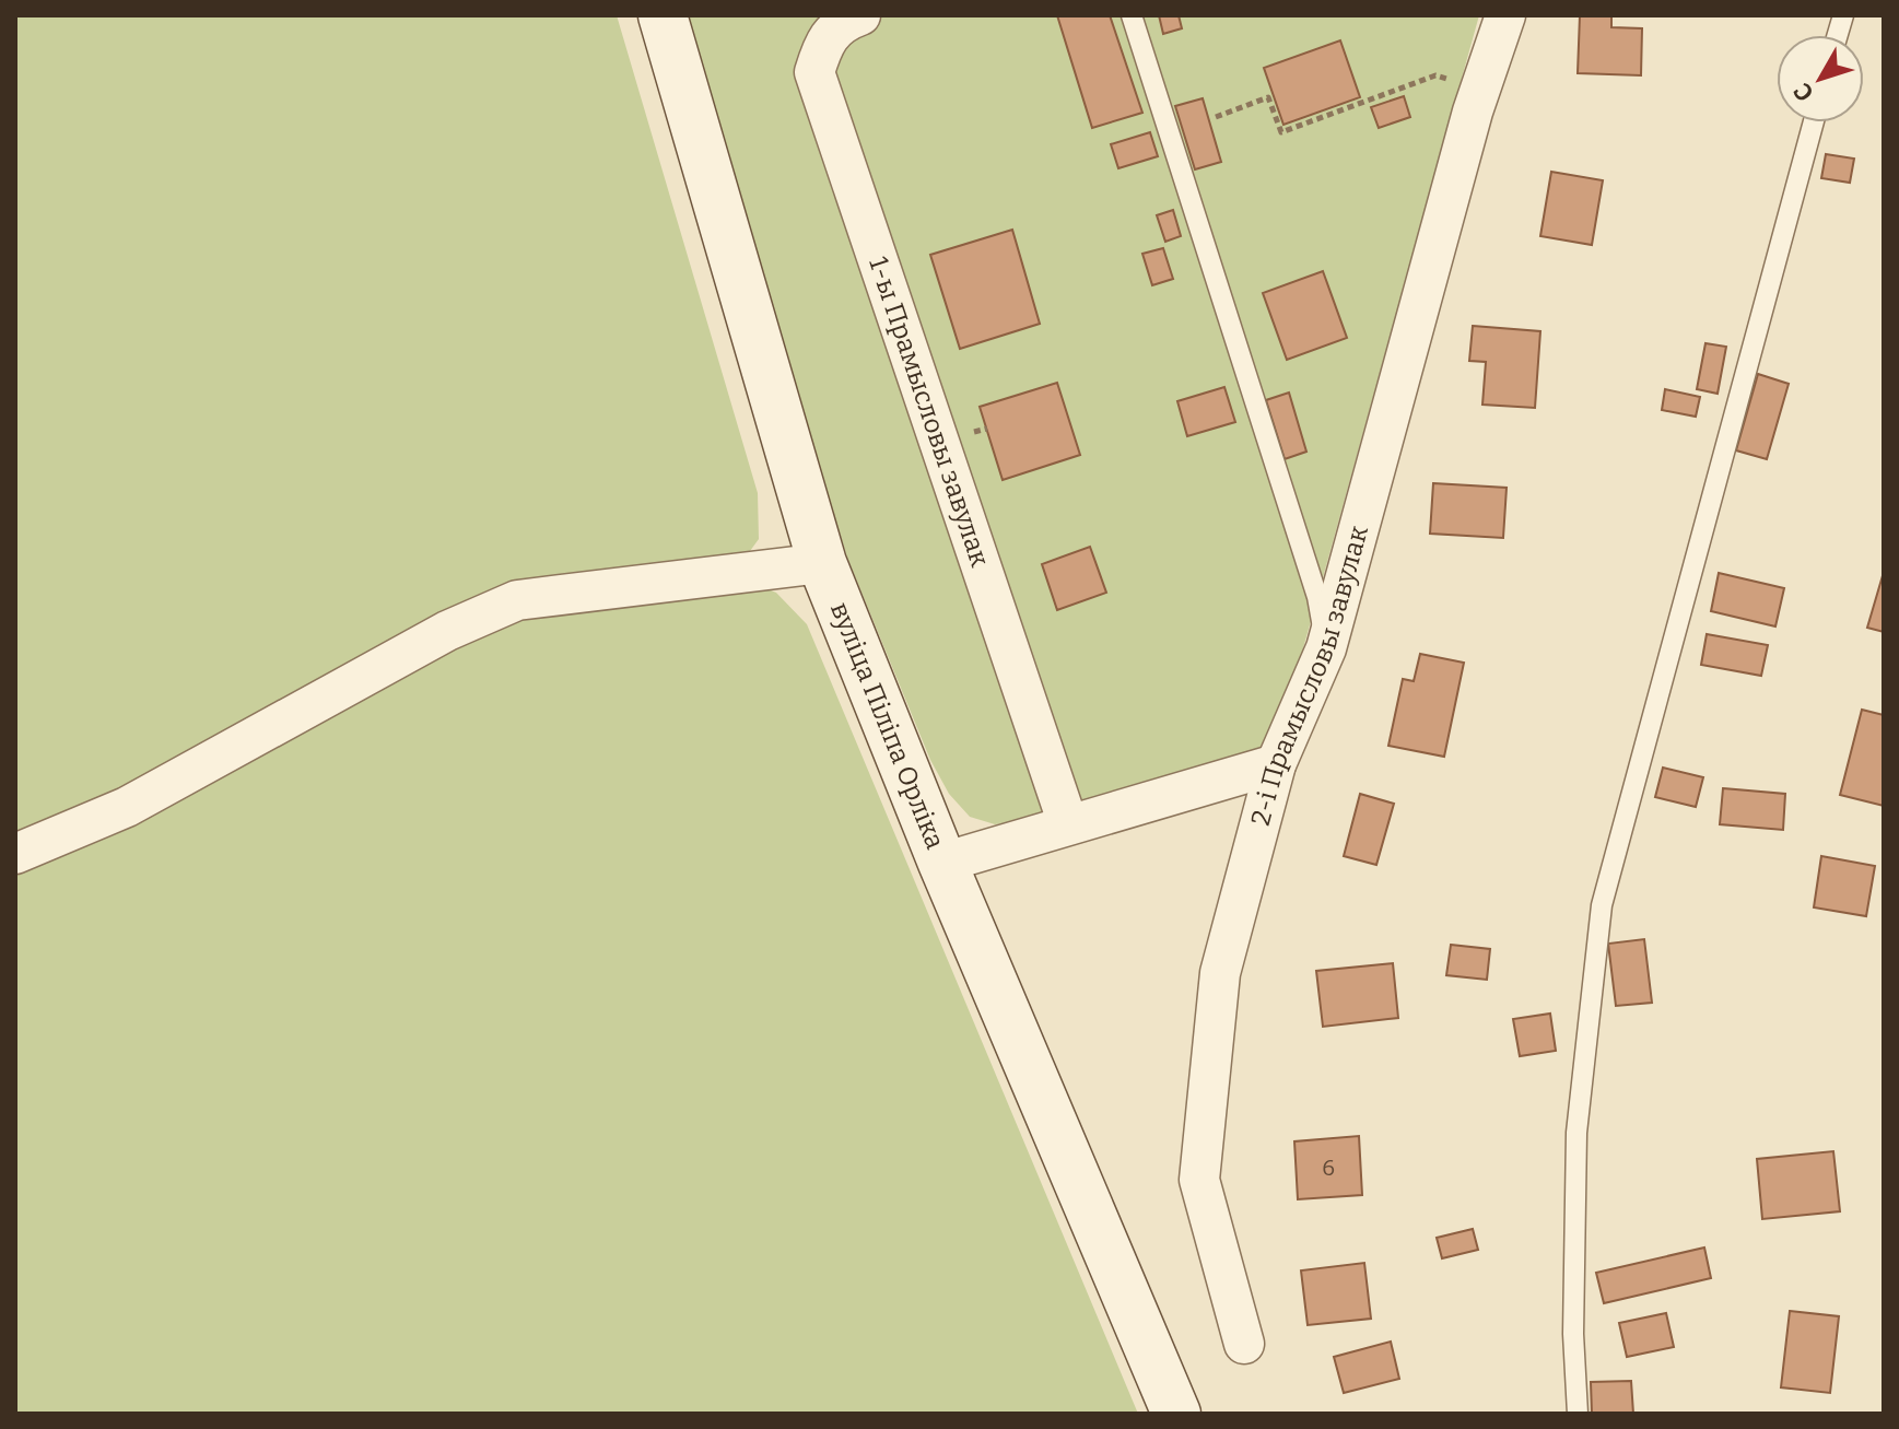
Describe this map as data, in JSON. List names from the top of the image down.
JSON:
{
  "streets": {
    "street": ["1-ы Прамысловы завулак", "2-і Прамысловы завулак", "вуліца Піліпа Орліка"]
  },
  "house_numbers": ["6"],
  "north": "bottom left"
}
